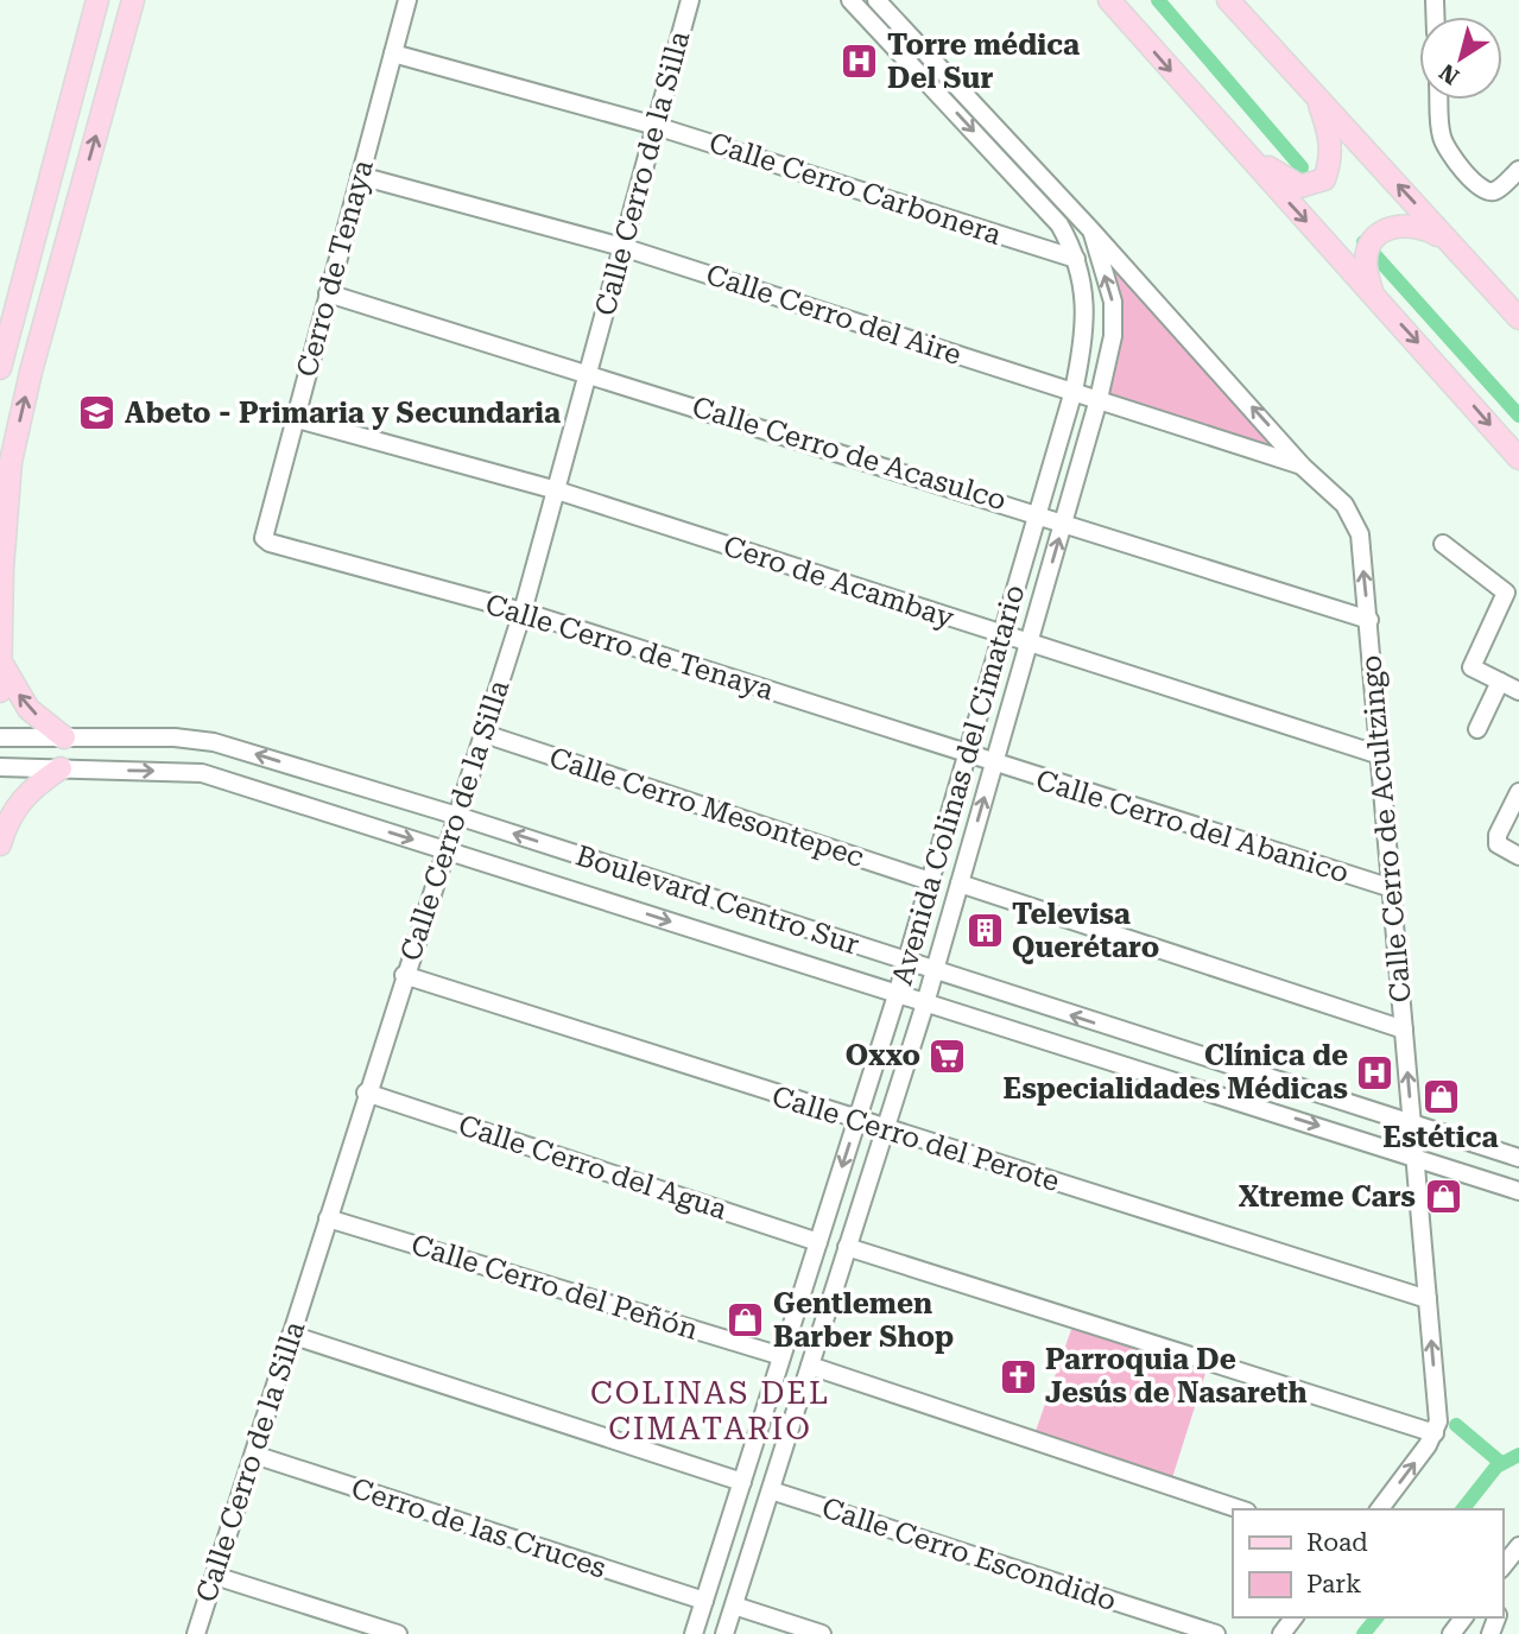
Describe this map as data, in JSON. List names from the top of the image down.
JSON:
{
  "streets": {
    "street": [
      "Calle Cerro de la Silla",
      "Calle Cerro Carbonera",
      "Cerro de Tenaya",
      "Calle Cerro del Aire",
      "Calle Cerro de Acasulco",
      "Cero de Acambay",
      "Calle Cerro de Tenaya",
      "Avenida Colinas del Cimatario",
      "Calle Cerro Mesontepec",
      "Calle Cerro del Abanico",
      "Calle Cerro de Acultzingo",
      "Boulevard Centro Sur",
      "Calle Cerro del Perote",
      "Calle Cerro del Agua",
      "Calle Cerro del Peñón",
      "Cerro de las Cruces",
      "Calle Cerro Escondido"
    ]
  },
  "crossings": [
    ["Calle Cerro de la Silla", "Calle Cerro Carbonera"],
    ["Calle Cerro de la Silla", "Calle Cerro del Aire"],
    ["Calle Cerro de la Silla", "Calle Cerro de Acasulco"],
    ["Calle Cerro de la Silla", "Cero de Acambay"],
    ["Calle Cerro de la Silla", "Calle Cerro de Tenaya"],
    ["Calle Cerro de la Silla", "Calle Cerro Mesontepec"],
    ["Calle Cerro de la Silla", "Boulevard Centro Sur"],
    ["Calle Cerro de la Silla", "Calle Cerro del Perote"],
    ["Calle Cerro de la Silla", "Calle Cerro del Agua"],
    ["Calle Cerro de la Silla", "Calle Cerro del Peñón"],
    ["Calle Cerro de la Silla", "Cerro de las Cruces"],
    ["Calle Cerro Carbonera", "Cerro de Tenaya"],
    ["Calle Cerro Carbonera", "Avenida Colinas del Cimatario"],
    ["Cerro de Tenaya", "Calle Cerro del Aire"],
    ["Cerro de Tenaya", "Calle Cerro de Acasulco"],
    ["Cerro de Tenaya", "Cero de Acambay"],
    ["Cerro de Tenaya", "Calle Cerro de Tenaya"],
    ["Calle Cerro del Aire", "Avenida Colinas del Cimatario"],
    ["Calle Cerro del Aire", "Calle Cerro de Acultzingo"],
    ["Calle Cerro de Acasulco", "Avenida Colinas del Cimatario"],
    ["Calle Cerro de Acasulco", "Calle Cerro de Acultzingo"],
    ["Cero de Acambay", "Avenida Colinas del Cimatario"],
    ["Cero de Acambay", "Calle Cerro de Acultzingo"],
    ["Calle Cerro de Tenaya", "Avenida Colinas del Cimatario"],
    ["Calle Cerro de Tenaya", "Calle Cerro del Abanico"],
    ["Avenida Colinas del Cimatario", "Calle Cerro Mesontepec"],
    ["Avenida Colinas del Cimatario", "Calle Cerro del Abanico"],
    ["Avenida Colinas del Cimatario", "Calle Cerro de Acultzingo"],
    ["Avenida Colinas del Cimatario", "Boulevard Centro Sur"],
    ["Avenida Colinas del Cimatario", "Calle Cerro del Perote"],
    ["Avenida Colinas del Cimatario", "Calle Cerro del Agua"],
    ["Avenida Colinas del Cimatario", "Calle Cerro del Peñón"],
    ["Avenida Colinas del Cimatario", "Cerro de las Cruces"],
    ["Avenida Colinas del Cimatario", "Calle Cerro Escondido"],
    ["Calle Cerro del Abanico", "Calle Cerro de Acultzingo"],
    ["Calle Cerro de Acultzingo", "Boulevard Centro Sur"],
    ["Calle Cerro de Acultzingo", "Calle Cerro del Perote"]
  ],
  "one_way": ["Calle Cerro de Acultzingo"],
  "districts": ["COLINAS DEL CIMATARIO"],
  "places": {
    "hospital": ["Torre médica Del Sur", "Clínica de Especialidades Médicas"],
    "school or university": ["Abeto - Primaria y Secundaria"],
    "building": ["Televisa Querétaro"],
    "supermarket": ["Oxxo"],
    "shop": ["Estética", "Xtreme Cars", "Gentlemen Barber Shop"],
    "church": ["Parroquia De Jesús de Nasareth"]
  },
  "legend": ["Road", "Park"],
  "north": "bottom left"
}
